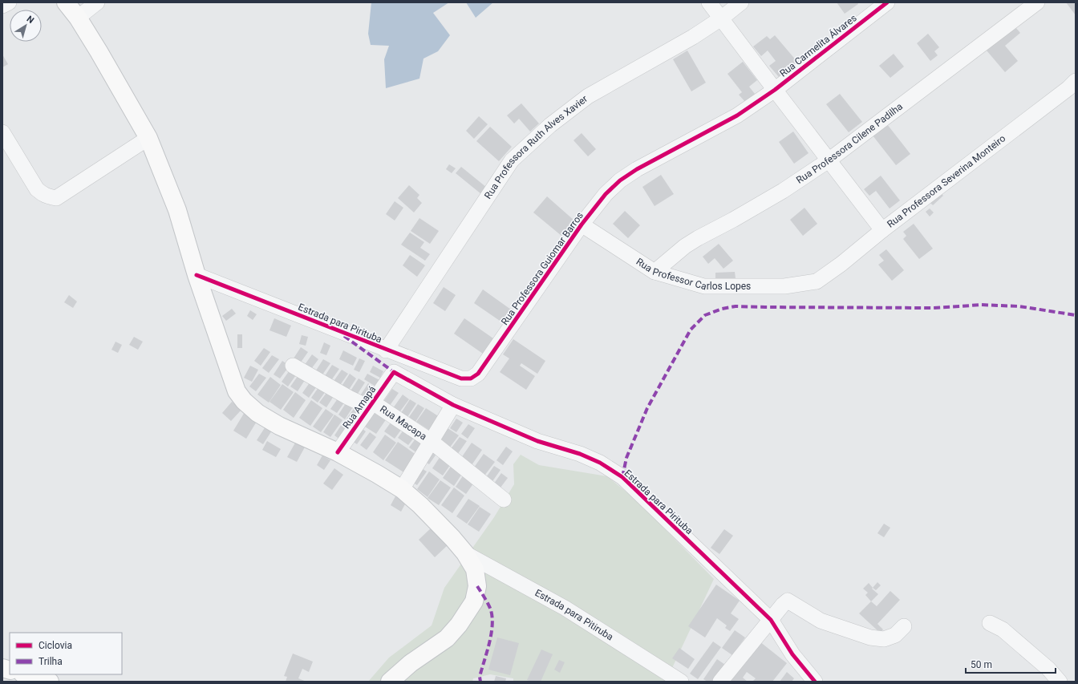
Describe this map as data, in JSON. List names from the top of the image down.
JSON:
{
  "streets": {
    "street": [
      "Rua Carmelita Álvares",
      "Rua Professora Cilene Padilha",
      "Rua Professora Ruth Alves Xavier",
      "Rua Professora Severina Monteiro",
      "Rua Professora Guiomar Barros",
      "Rua Professor Carlos Lopes",
      "Estrada para Pirituba",
      "Rua Amapá",
      "Rua Macapa",
      "Estrada para Pitiruba"
    ]
  },
  "crossings": [
    ["Rua Carmelita Álvares", "Rua Professora Guiomar Barros"],
    ["Rua Professora Cilene Padilha", "Rua Professor Carlos Lopes"],
    ["Rua Professora Ruth Alves Xavier", "Estrada para Pirituba"],
    ["Rua Professora Severina Monteiro", "Rua Professor Carlos Lopes"],
    ["Rua Professora Guiomar Barros", "Rua Professor Carlos Lopes"],
    ["Rua Professora Guiomar Barros", "Estrada para Pirituba"],
    ["Estrada para Pirituba", "Rua Amapá"],
    ["Rua Amapá", "Rua Macapa"]
  ],
  "legend": ["Ciclovia", "Trilha"],
  "scale_bar": "50 m",
  "north": "top right"
}
